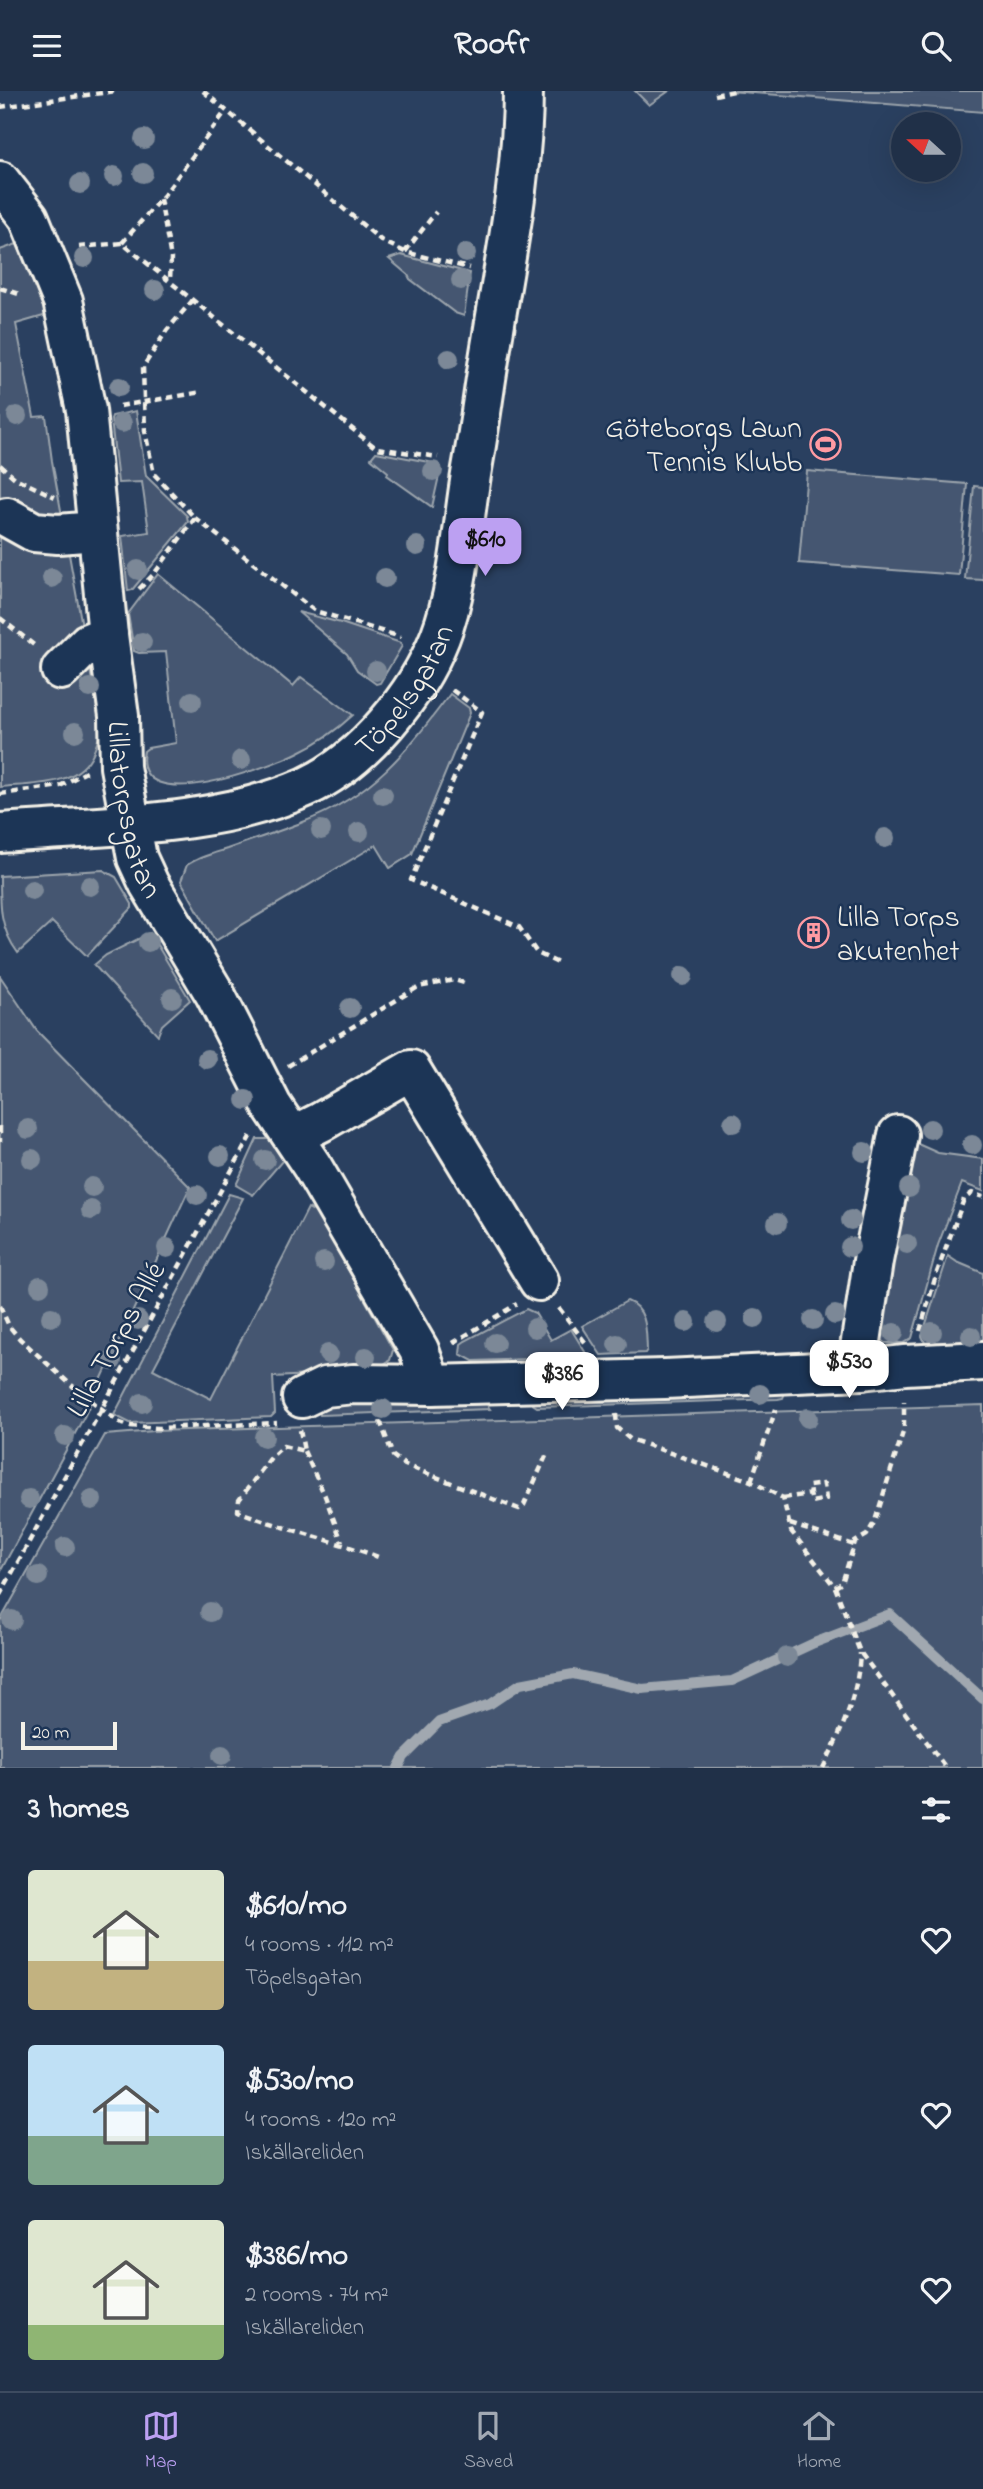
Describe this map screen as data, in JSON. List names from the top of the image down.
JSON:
{
  "streets": {
    "street": ["Töpelsgatan", "Lillatorpsgatan"],
    "path": ["Lilla Torps Allé"]
  },
  "crossings": [
    ["Töpelsgatan", "Lillatorpsgatan"],
    ["Lillatorpsgatan", "Lilla Torps Allé"]
  ],
  "places": {
    "sports": ["Göteborgs Lawn Tennis Klubb"],
    "building": ["Lilla Torps akutenhet"]
  },
  "scale_bar": "20 m",
  "north": "left",
  "page": {
    "header": "Roofr",
    "price": ["$610", "$530", "$386"],
    "scale": "20 m",
    "heading": "3 homes",
    "list": [
      {
        "name": "$610/mo",
        "note": "4 rooms · 112 m² · Töpelsgatan"
      },
      {
        "name": "$530/mo",
        "note": "4 rooms · 120 m² · Iskällareliden"
      },
      {
        "name": "$386/mo",
        "note": "2 rooms · 74 m² · Iskällareliden"
      }
    ],
    "tabs": ["Map", "Saved", "Home"]
  }
}
